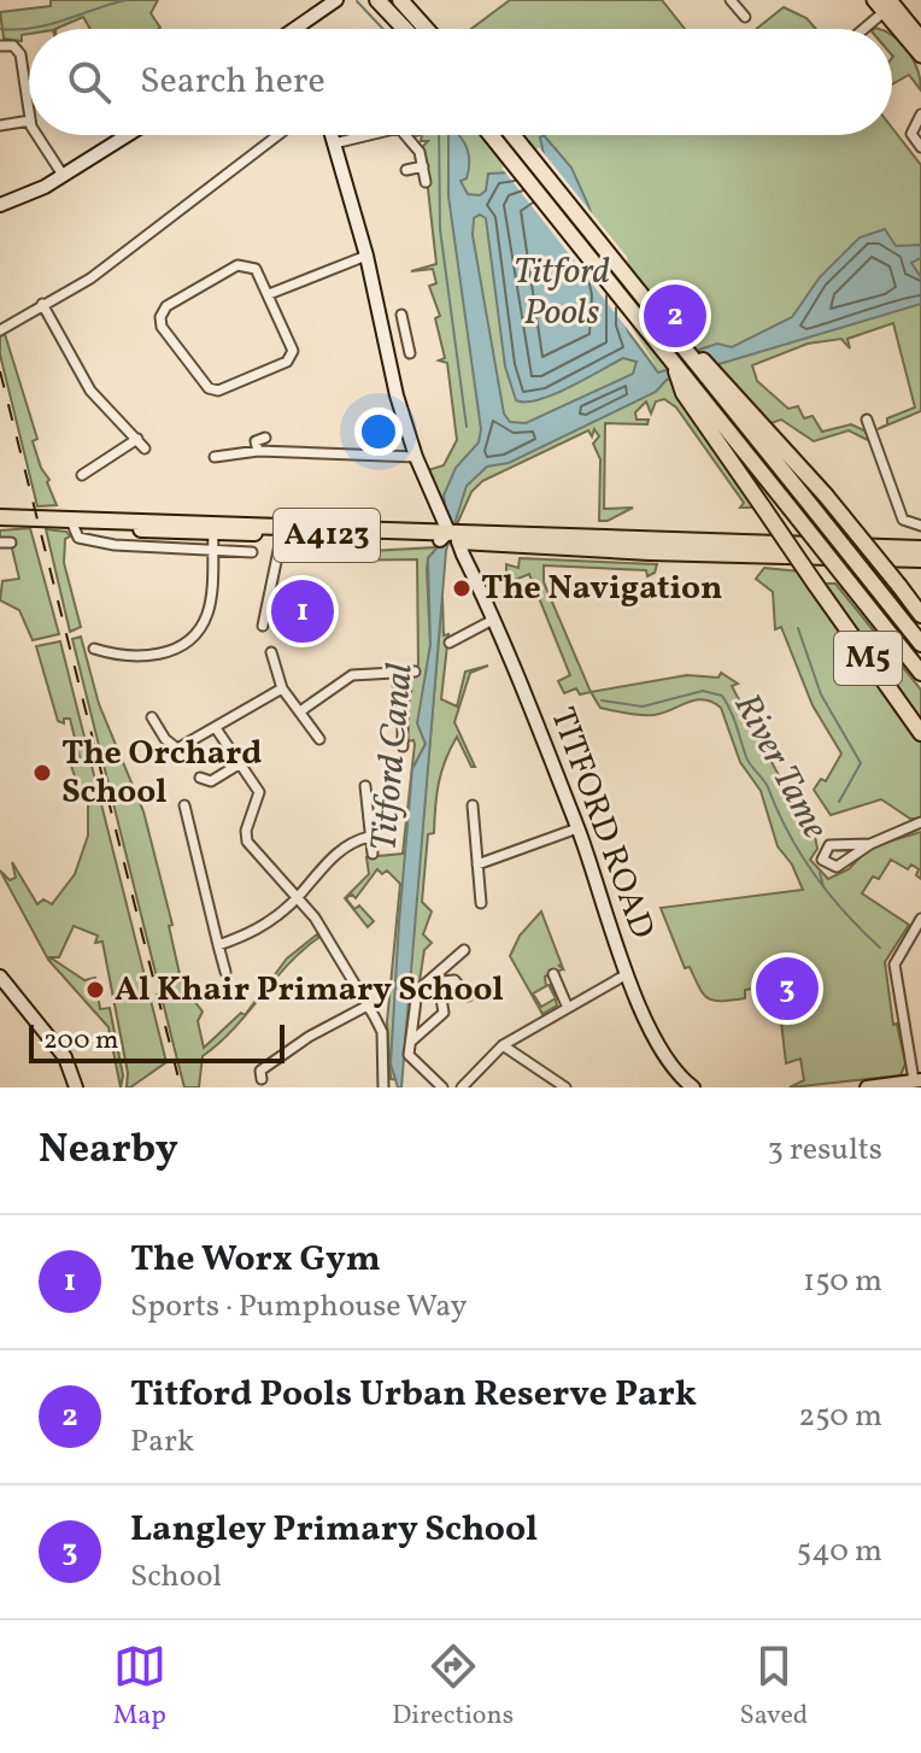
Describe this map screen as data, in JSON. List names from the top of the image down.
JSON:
{
  "streets": {
    "highway": ["A4123", "M5"],
    "street": ["TITFORD ROAD"]
  },
  "crossings": [
    ["A4123", "TITFORD ROAD"]
  ],
  "water": ["Titford Pools", "Titford Canal", "River Tame"],
  "places": ["The Navigation", "The Orchard School", "Al Khair Primary School"],
  "scale_bar": "200 m",
  "page": {
    "search": "Search here",
    "pins": ["2", "1", "3"],
    "scale": "200 m",
    "heading": ["Nearby", "3 results"],
    "list": [
      {
        "mark": "1",
        "name": "The Worx Gym",
        "note": "Sports · Pumphouse Way",
        "value": "150 m"
      },
      {
        "mark": "2",
        "name": "Titford Pools Urban Reserve Park",
        "note": "Park",
        "value": "250 m"
      },
      {
        "mark": "3",
        "name": "Langley Primary School",
        "note": "School",
        "value": "540 m"
      }
    ],
    "nav": ["Map", "Directions", "Saved"]
  }
}
